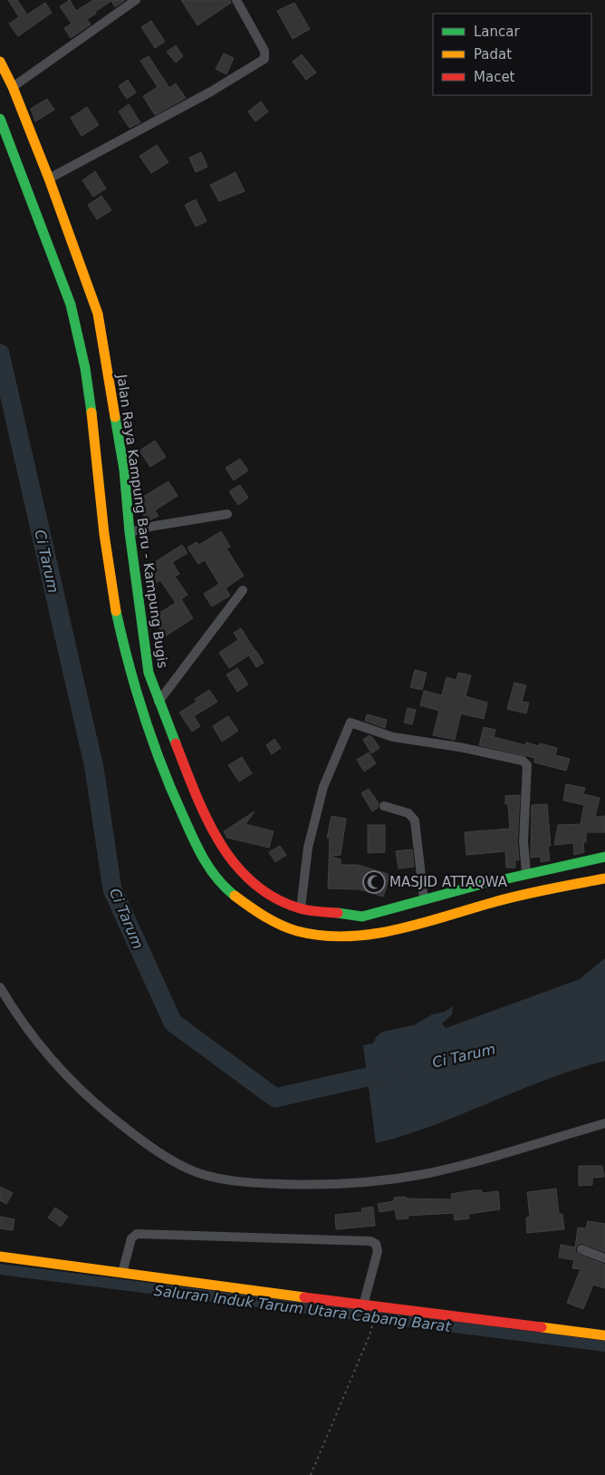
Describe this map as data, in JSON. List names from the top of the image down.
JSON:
{
  "streets": {
    "street": ["Jalan Raya Kampung Baru - Kampung Bugis"]
  },
  "water": ["Ci Tarum", "Saluran Induk Tarum Utara Cabang Barat"],
  "places": {
    "mosque": ["MASJID ATTAQWA"]
  },
  "legend": ["Lancar", "Padat", "Macet"]
}
